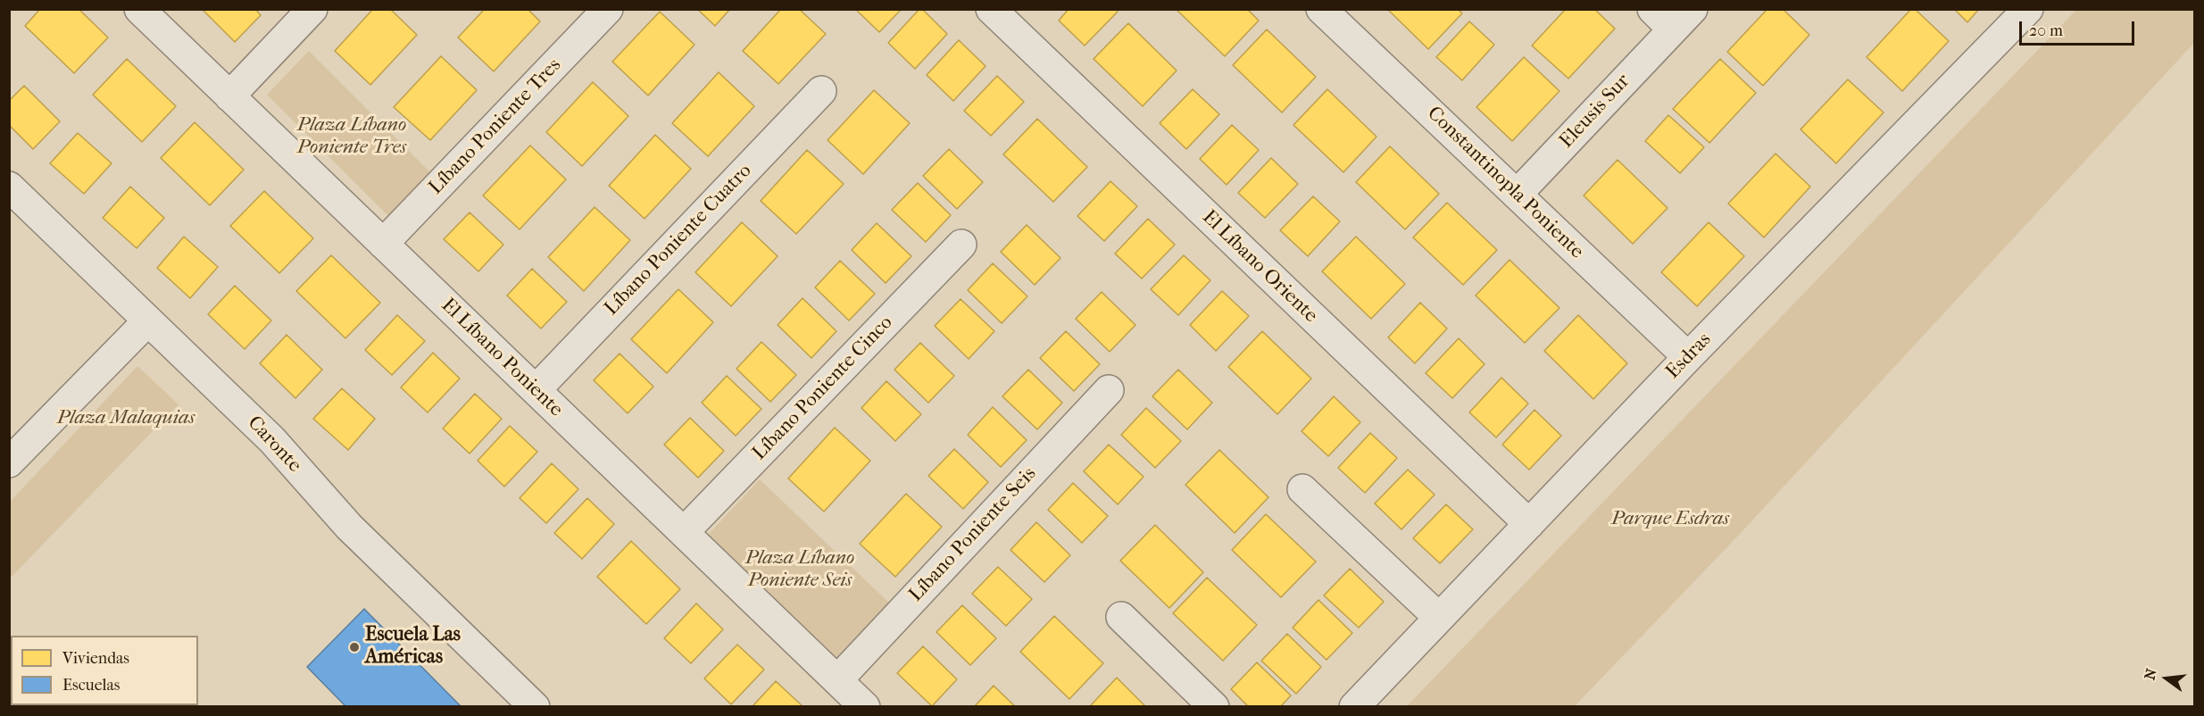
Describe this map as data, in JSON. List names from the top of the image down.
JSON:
{
  "streets": {
    "street": [
      "Eleusis Sur",
      "Líbano Poniente Tres",
      "Constantinopla Poniente",
      "Líbano Poniente Cuatro",
      "El Líbano Oriente",
      "Esdras",
      "El Líbano Poniente",
      "Líbano Poniente Cinco",
      "Caronte",
      "Líbano Poniente Seis"
    ]
  },
  "crossings": [
    ["Eleusis Sur", "Constantinopla Poniente"],
    ["Líbano Poniente Tres", "El Líbano Poniente"],
    ["Constantinopla Poniente", "Esdras"],
    ["Líbano Poniente Cuatro", "El Líbano Poniente"],
    ["El Líbano Oriente", "Esdras"],
    ["El Líbano Poniente", "Líbano Poniente Cinco"],
    ["El Líbano Poniente", "Líbano Poniente Seis"]
  ],
  "parks": [
    "Plaza Líbano Poniente Tres",
    "Plaza Malaquias",
    "Parque Esdras",
    "Plaza Líbano Poniente Seis"
  ],
  "places": ["Escuela Las Américas"],
  "legend": ["Viviendas", "Escuelas"],
  "scale_bar": "20 m",
  "north": "left"
}
